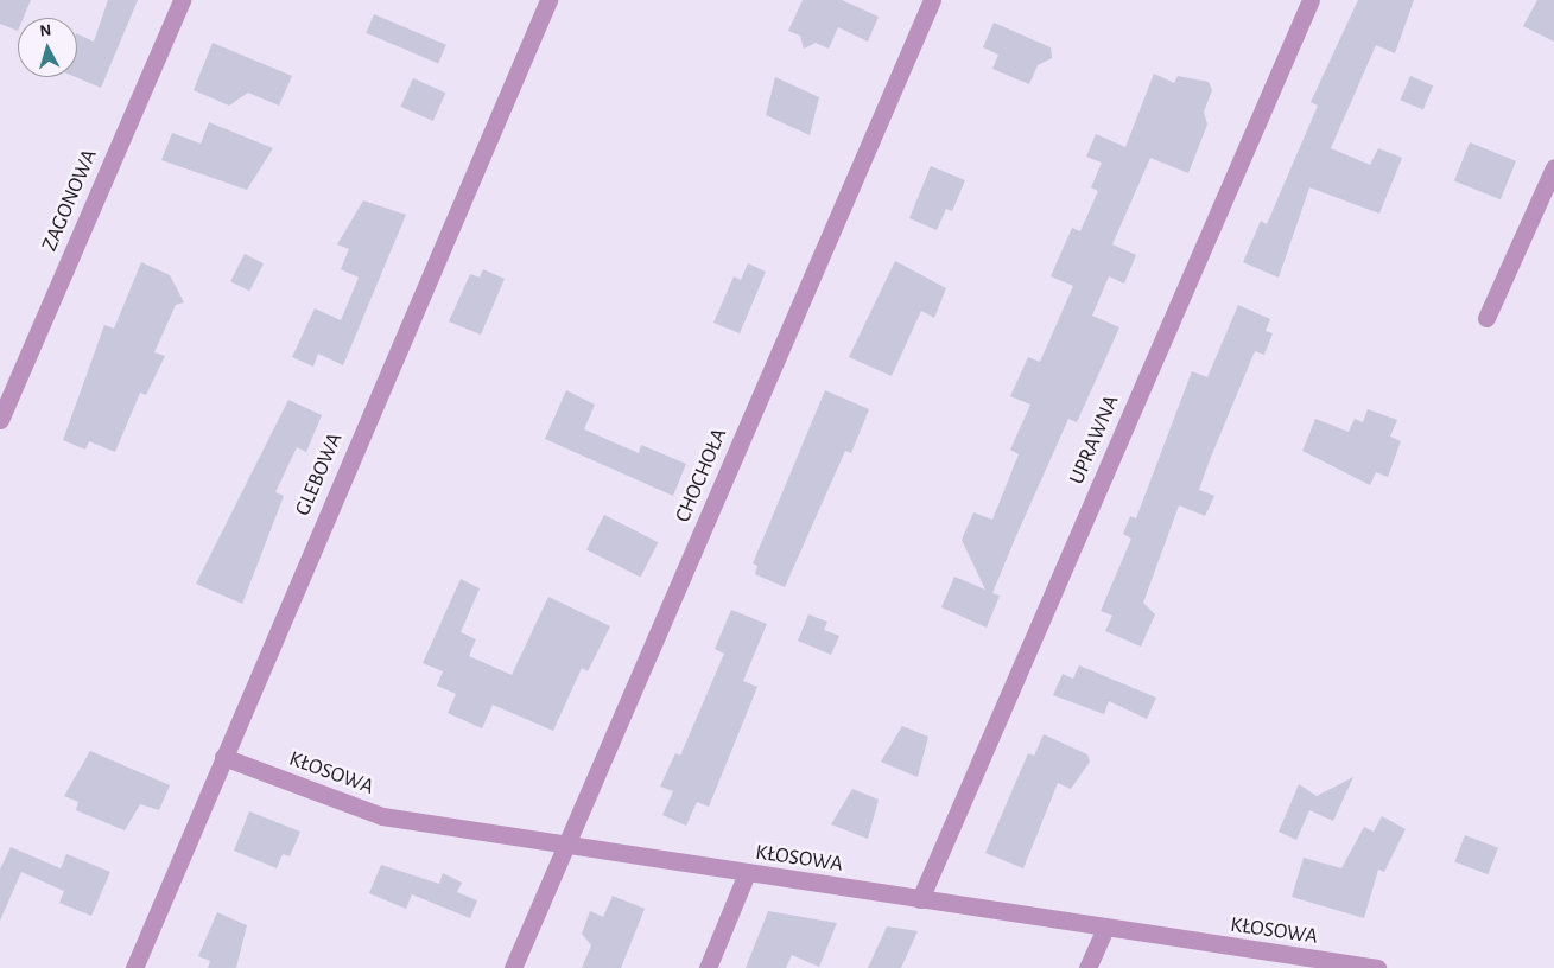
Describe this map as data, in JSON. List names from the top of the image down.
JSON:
{
  "streets": {
    "street": [
      "ZAGONOWA",
      "UPRAWNA",
      "GLEBOWA",
      "CHOCHOŁA",
      "KŁOSOWA"
    ]
  },
  "crossings": [
    ["UPRAWNA", "KŁOSOWA"],
    ["GLEBOWA", "KŁOSOWA"],
    ["CHOCHOŁA", "KŁOSOWA"]
  ],
  "north": "top"
}
